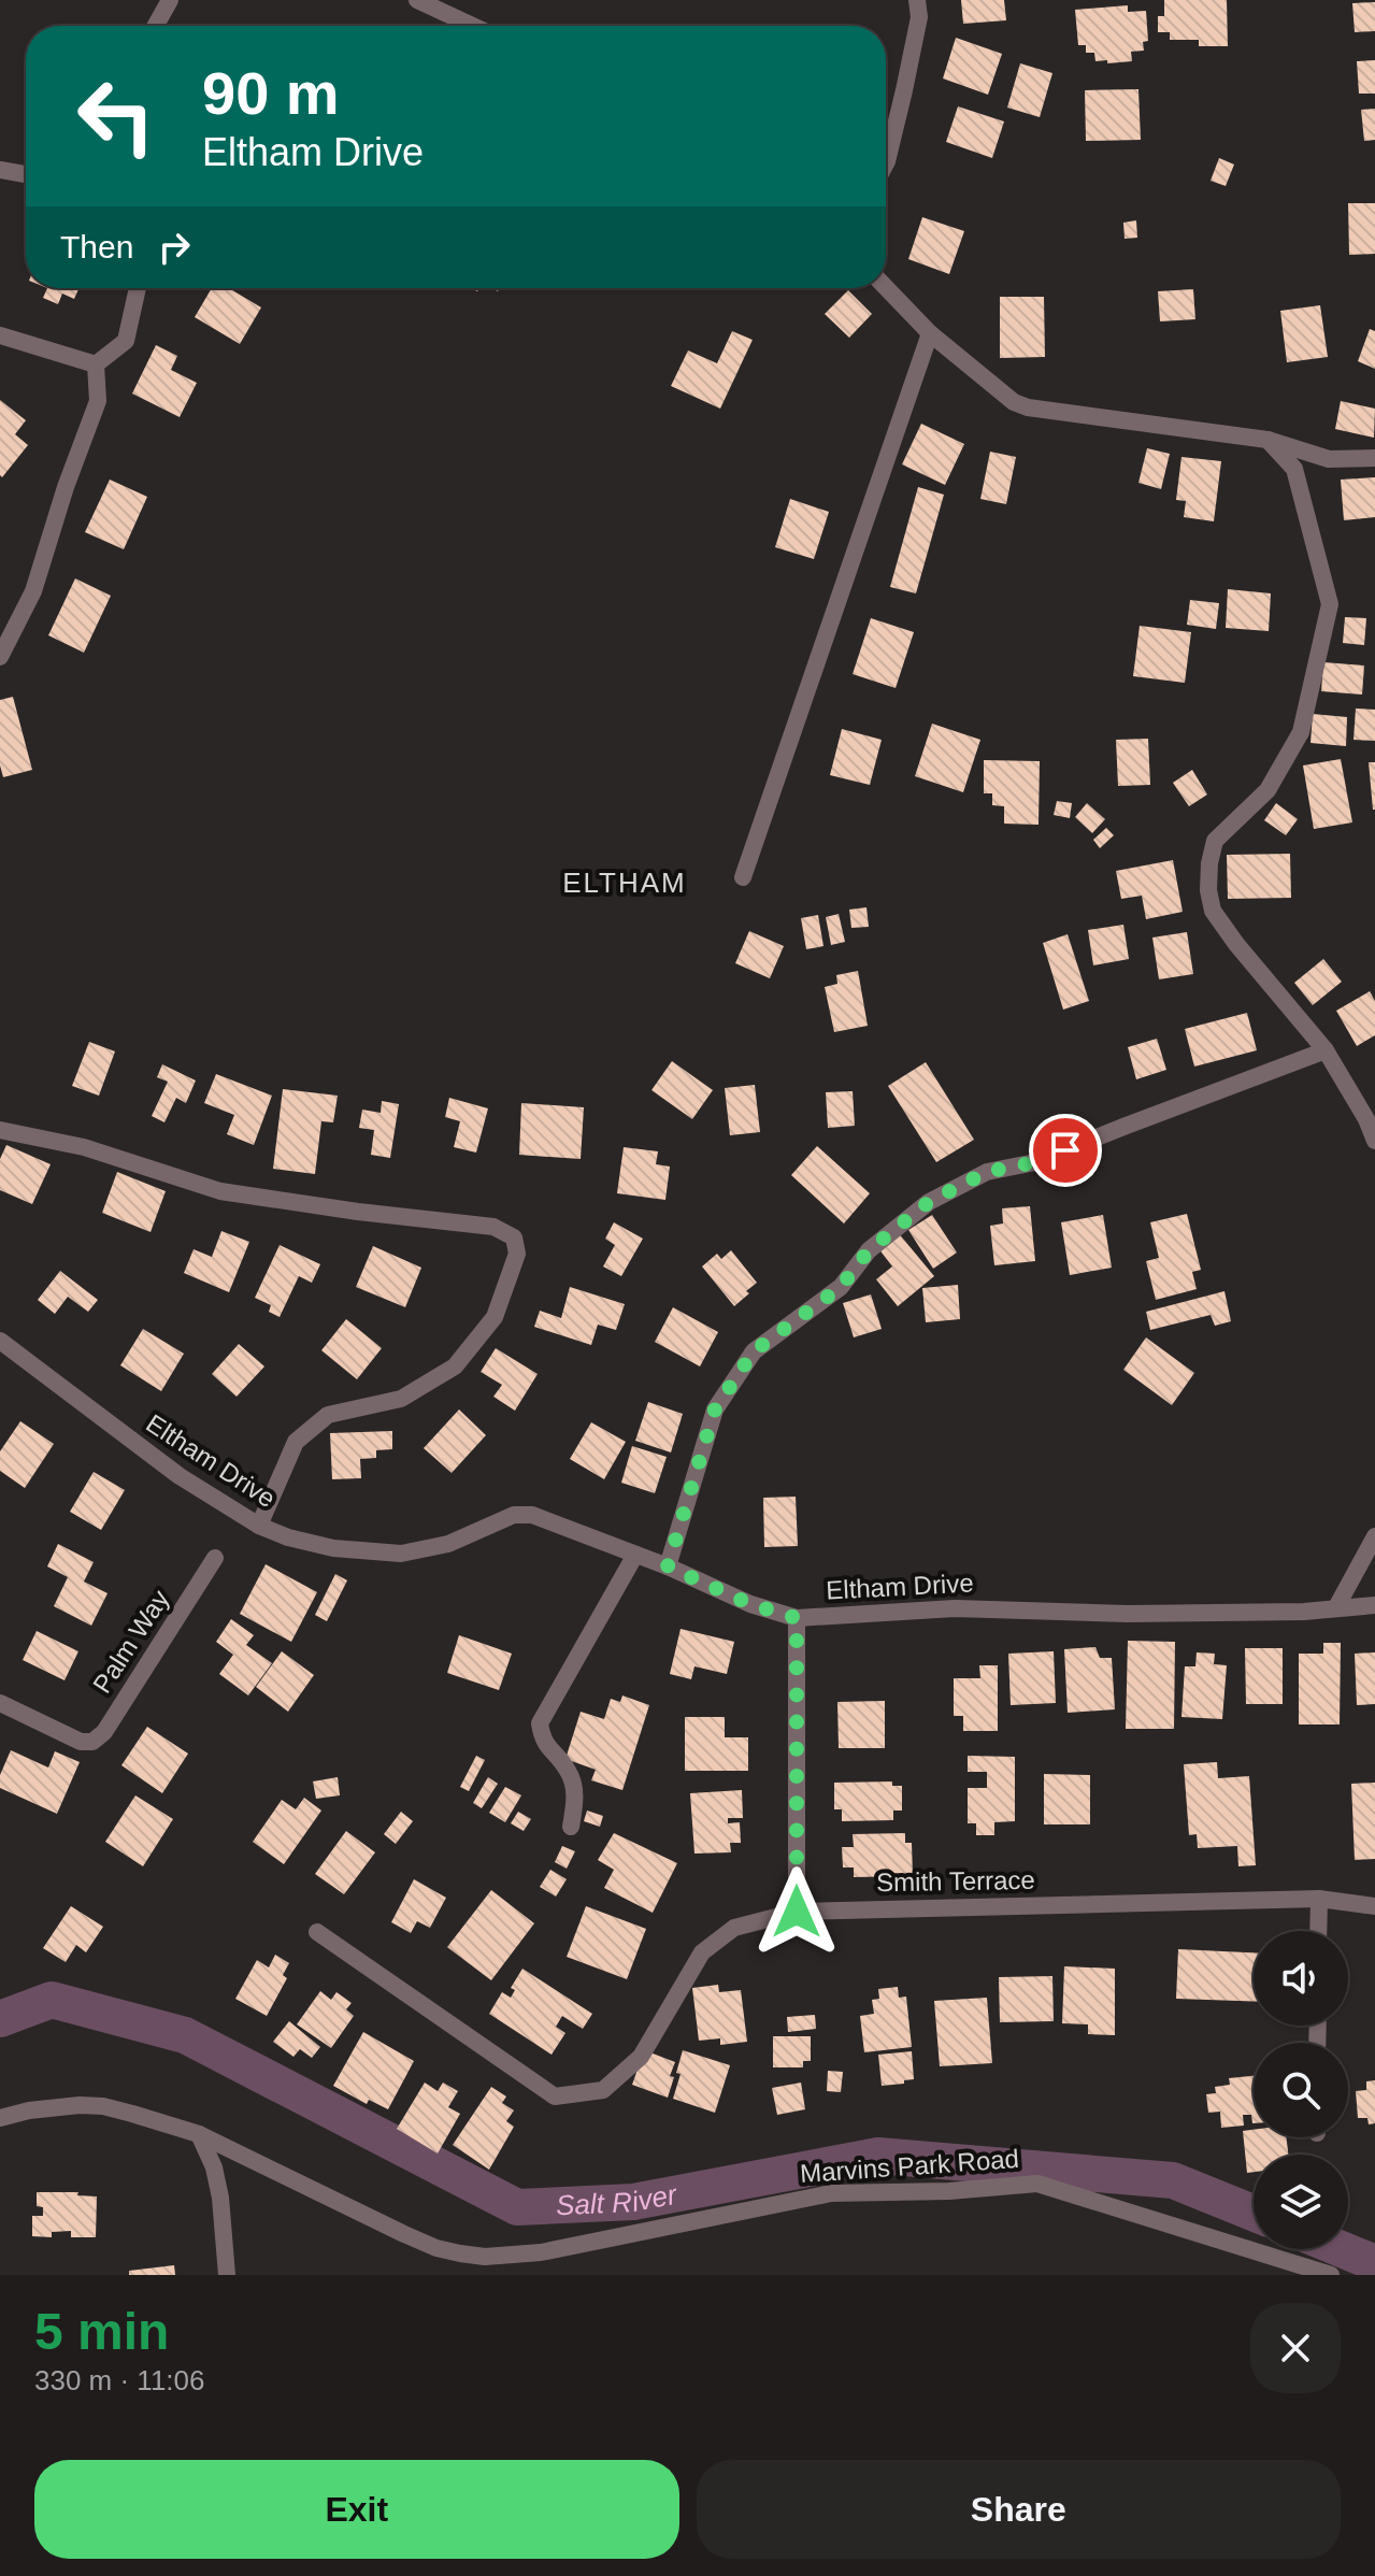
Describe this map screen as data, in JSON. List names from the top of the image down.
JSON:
{
  "streets": {
    "street": [
      "Eltham Drive",
      "Palm Way",
      "Smith Terrace",
      "Marvins Park Road"
    ]
  },
  "districts": ["ELTHAM"],
  "water": ["Salt River"],
  "page": {
    "turn": ["90 m", "Eltham Drive"],
    "then": "Then",
    "heading": ["5 min", "330 m · 11:06"],
    "buttons": ["Exit", "Share"]
  }
}
